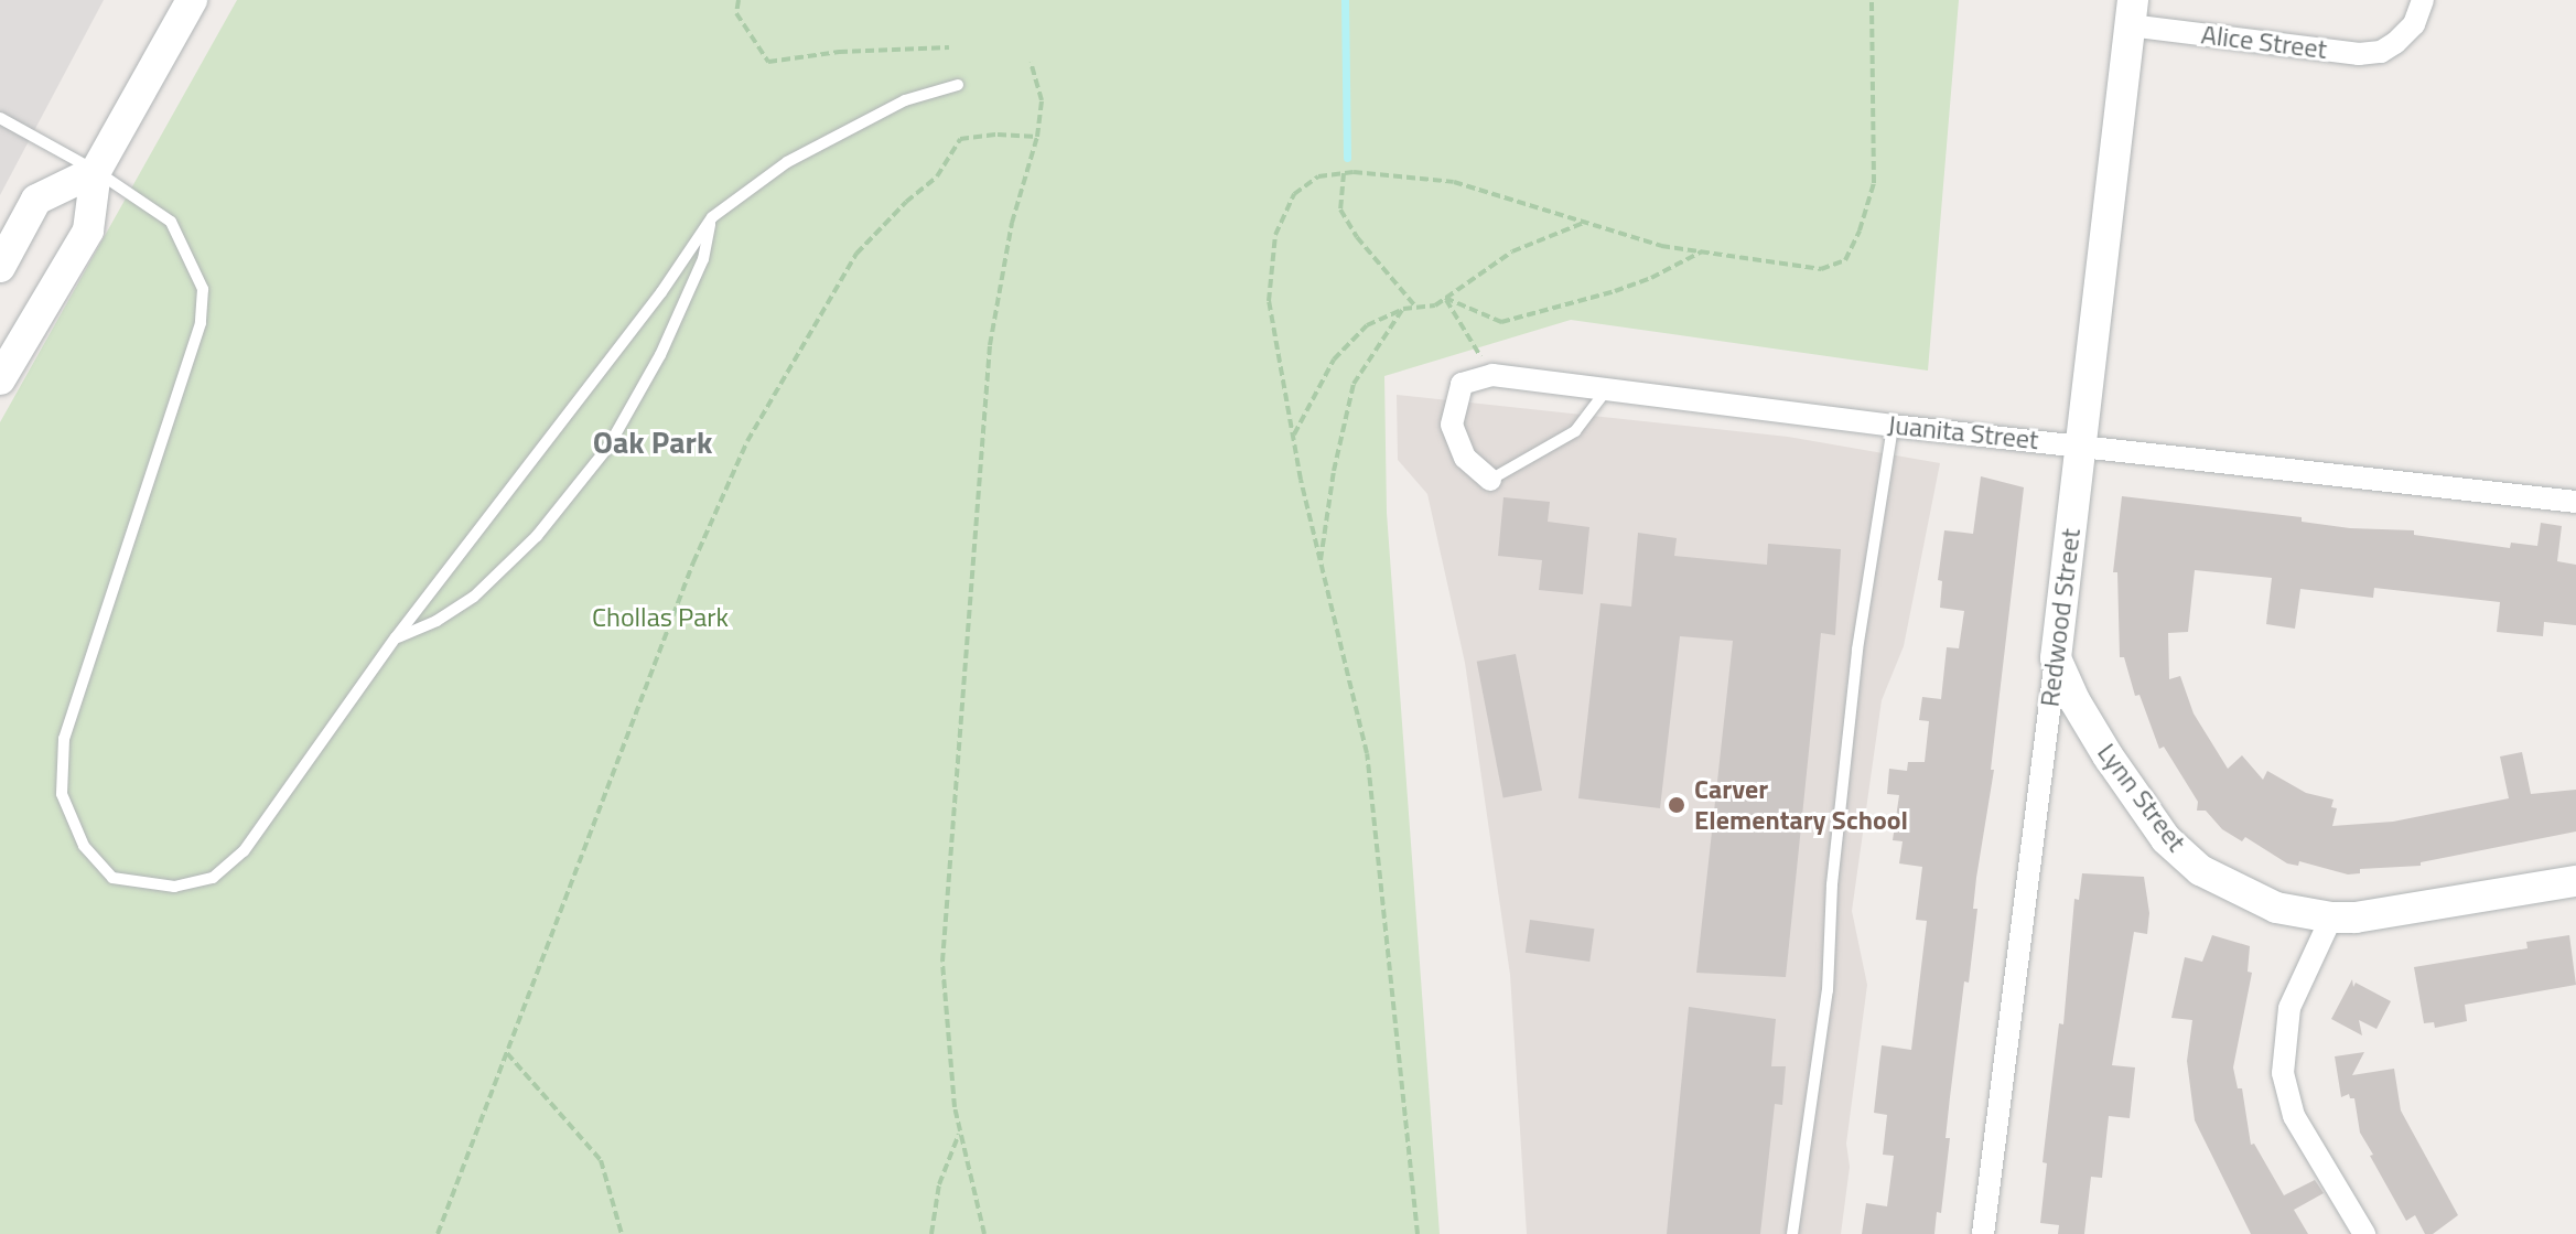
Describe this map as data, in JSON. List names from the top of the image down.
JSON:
{
  "streets": {
    "street": [
      "Alice Street",
      "Juanita Street",
      "Redwood Street",
      "Lynn Street"
    ]
  },
  "crossings": [
    ["Alice Street", "Redwood Street"],
    ["Juanita Street", "Redwood Street"],
    ["Redwood Street", "Lynn Street"]
  ],
  "districts": ["Oak Park"],
  "parks": ["Chollas Park"],
  "places": ["Carver Elementary School"]
}
